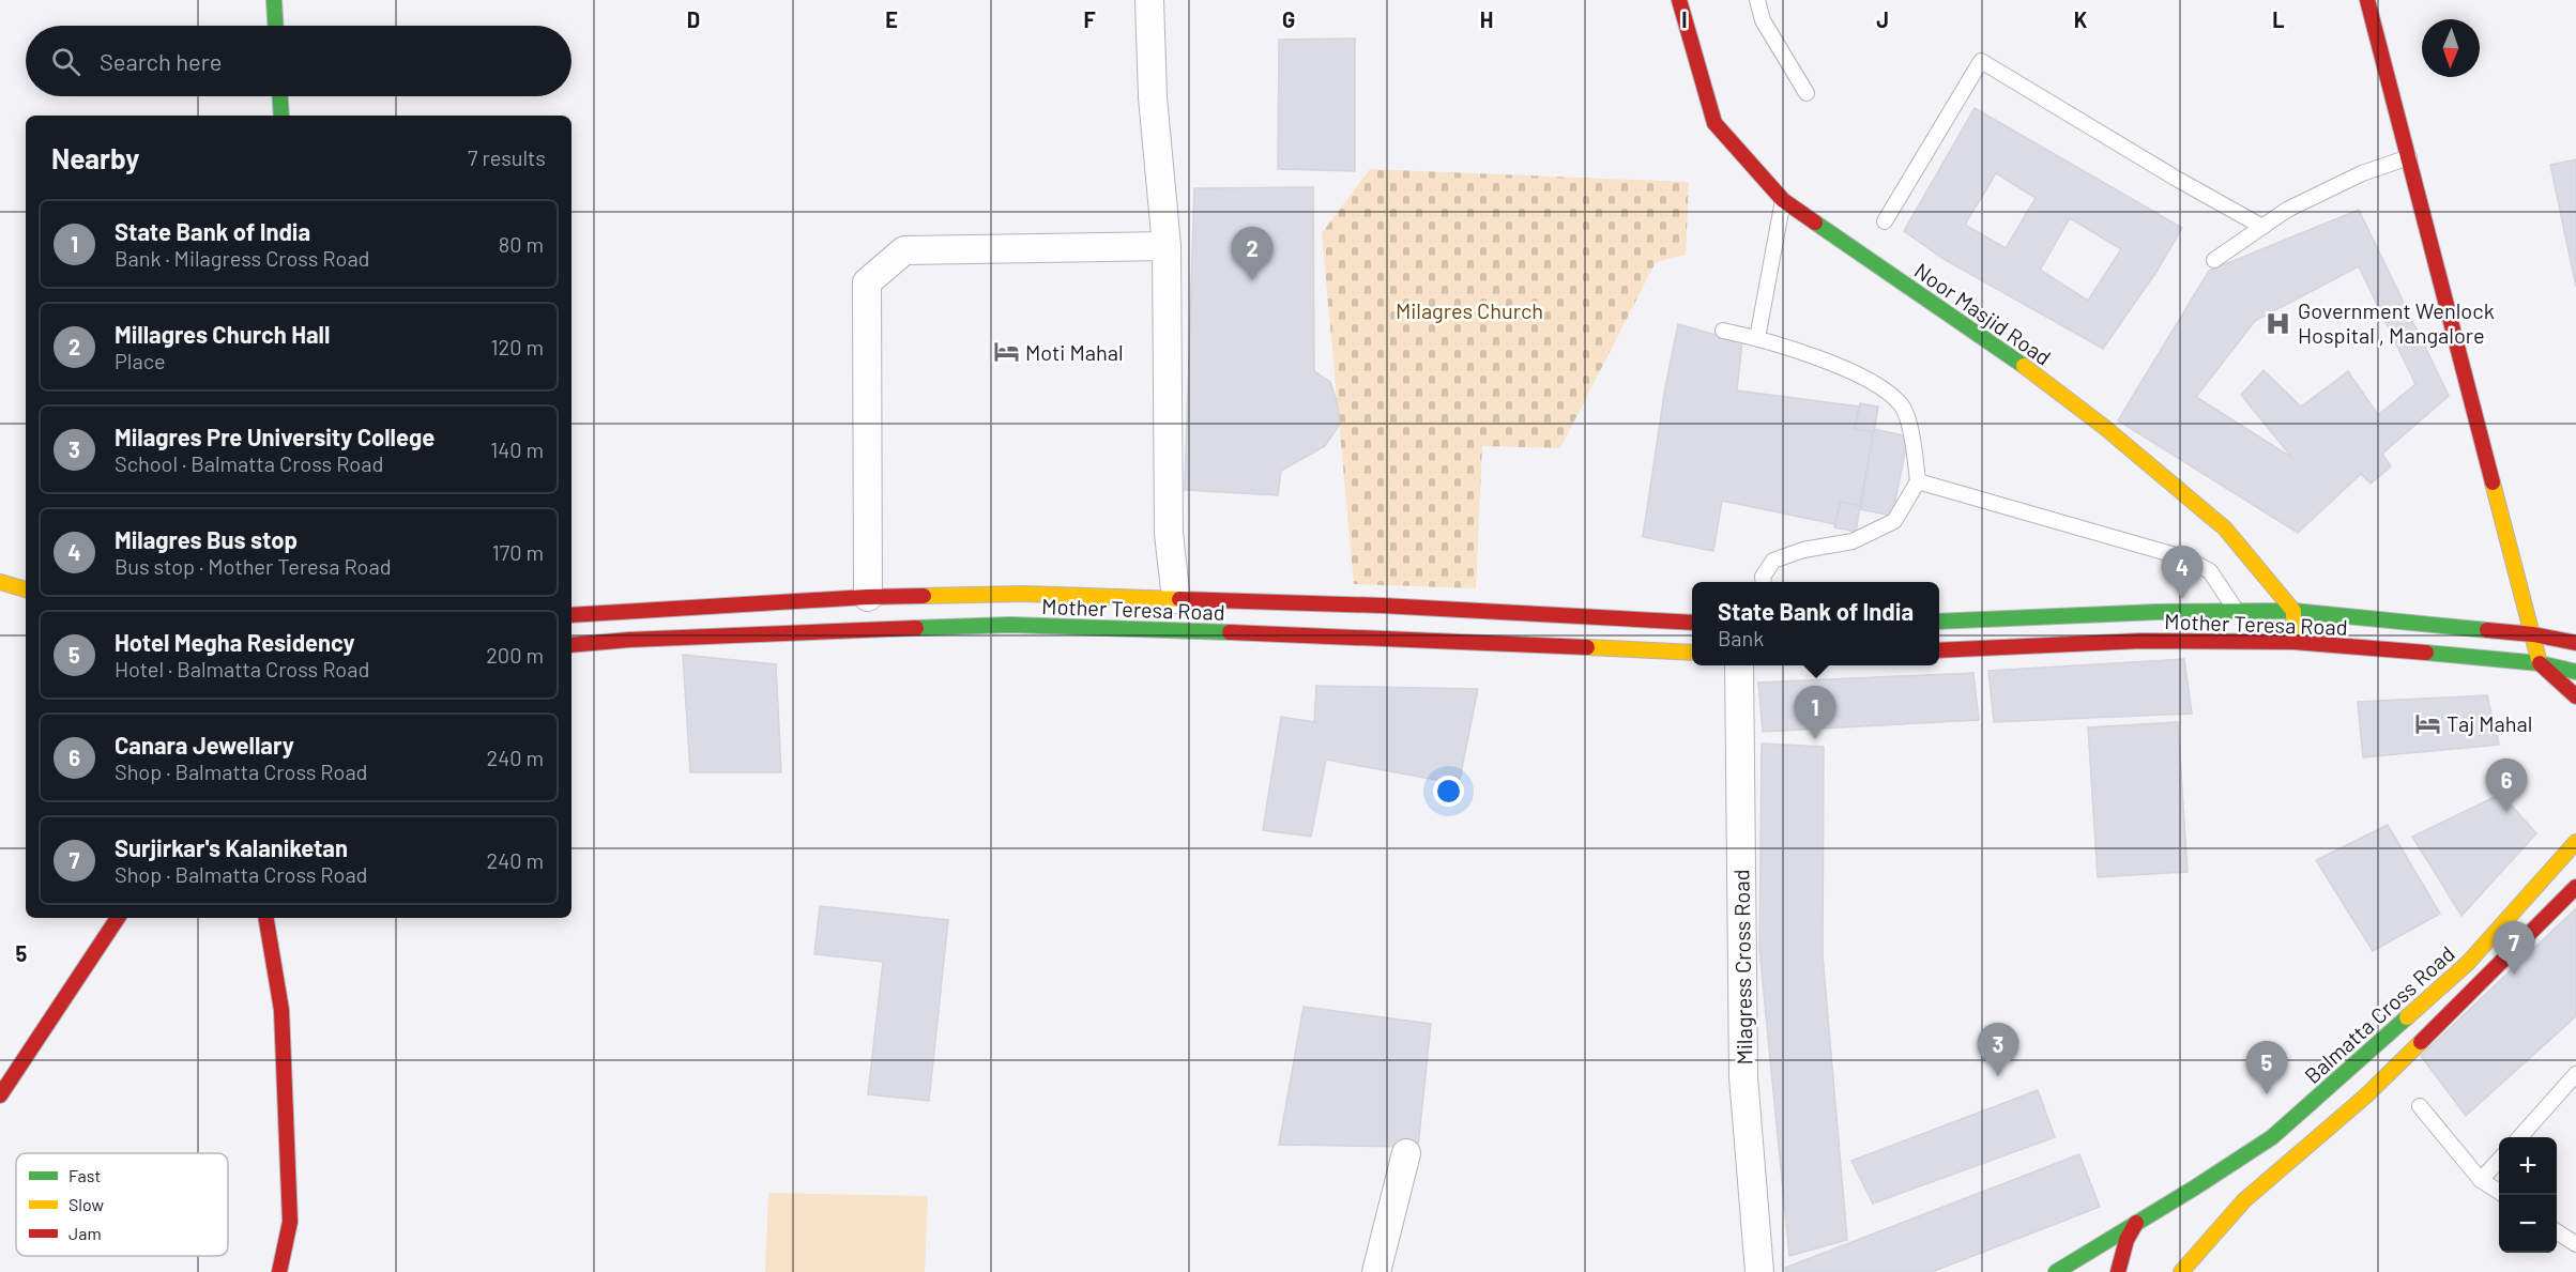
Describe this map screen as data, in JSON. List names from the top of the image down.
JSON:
{
  "streets": {
    "main road": ["Noor Masjid Road", "Mother Teresa Road", "Balmatta Cross Road"],
    "street": ["Milagress Cross Road"]
  },
  "parks": ["Milagres Church"],
  "places": {
    "hospital": ["Government Wenlock Hospital , Mangalore"],
    "hotel": ["Moti Mahal", "Taj Mahal"]
  },
  "legend": ["Fast", "Slow", "Jam"],
  "north": "bottom",
  "page": {
    "search": "Search here",
    "heading": ["Nearby", "7 results"],
    "list": [
      {
        "mark": "1",
        "name": "State Bank of India",
        "note": "Bank · Milagress Cross Road",
        "value": "80 m"
      },
      {
        "mark": "2",
        "name": "Millagres Church Hall",
        "note": "Place",
        "value": "120 m"
      },
      {
        "mark": "3",
        "name": "Milagres Pre University College",
        "note": "School · Balmatta Cross Road",
        "value": "140 m"
      },
      {
        "mark": "4",
        "name": "Milagres Bus stop",
        "note": "Bus stop · Mother Teresa Road",
        "value": "170 m"
      },
      {
        "mark": "5",
        "name": "Hotel Megha Residency",
        "note": "Hotel · Balmatta Cross Road",
        "value": "200 m"
      },
      {
        "mark": "6",
        "name": "Canara Jewellary",
        "note": "Shop · Balmatta Cross Road",
        "value": "240 m"
      },
      {
        "mark": "7",
        "name": "Surjirkar's Kalaniketan",
        "note": "Shop · Balmatta Cross Road",
        "value": "240 m"
      }
    ],
    "pins": [
      "2",
      "4",
      "1",
      "6",
      "7",
      "3",
      "5"
    ],
    "popup": ["State Bank of India", "Bank"],
    "map_buttons": ["+", "−"]
  },
  "grid": {
    "columns": [
      "D",
      "E",
      "F",
      "G",
      "H",
      "I",
      "J",
      "K",
      "L"
    ],
    "rows": ["5"]
  }
}
